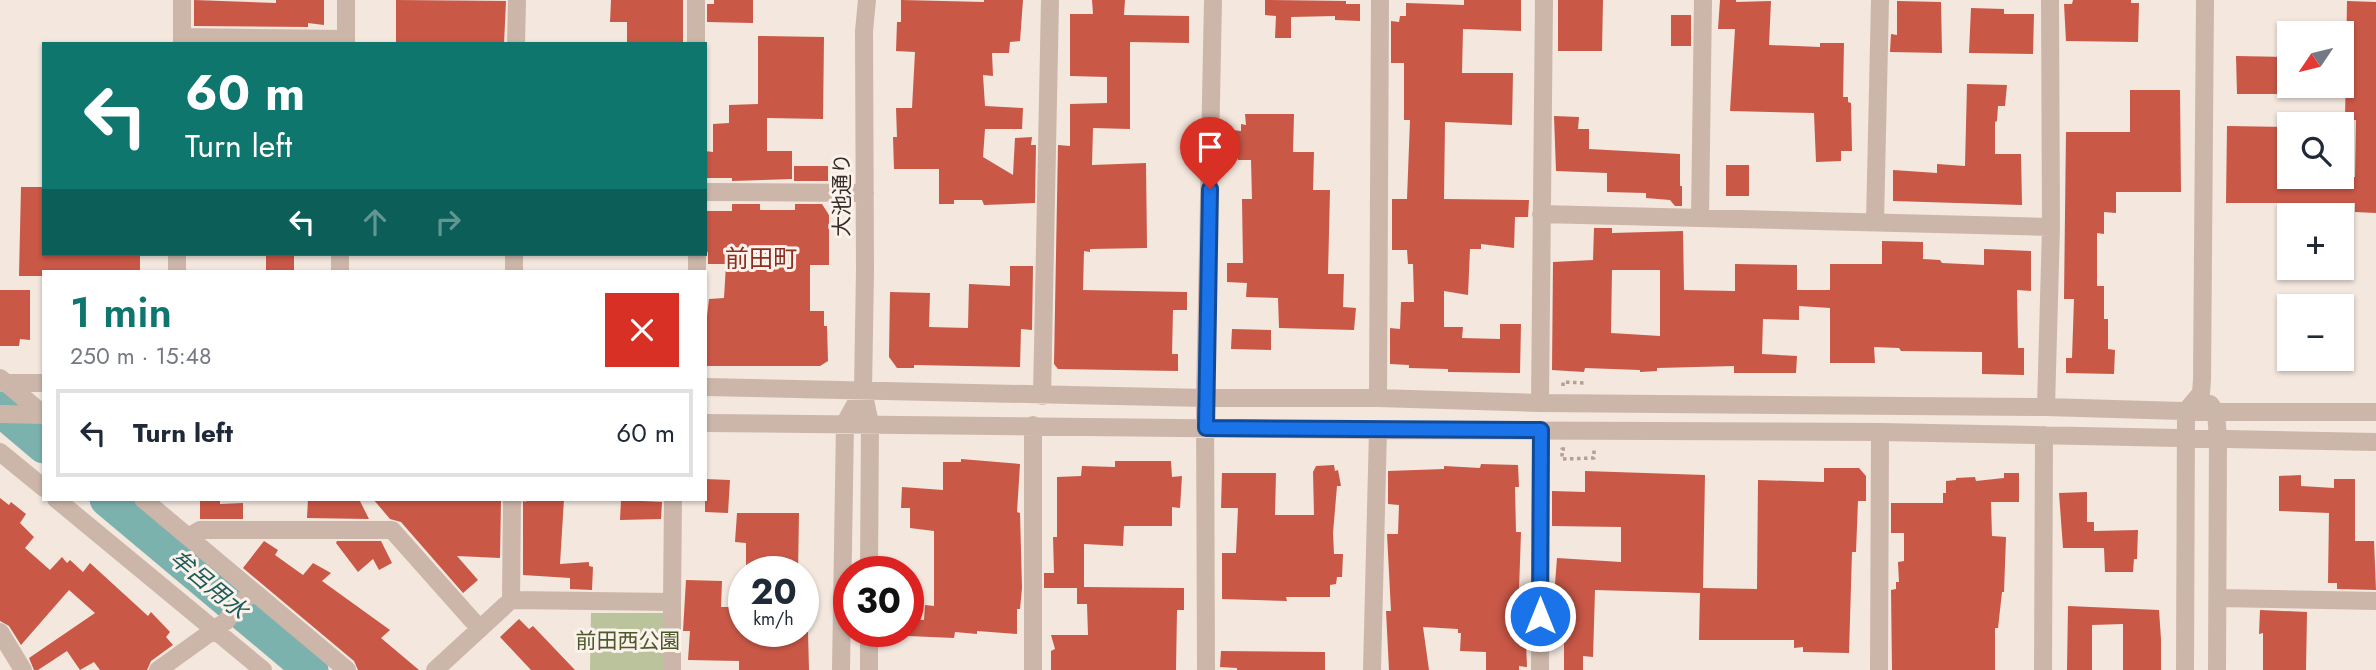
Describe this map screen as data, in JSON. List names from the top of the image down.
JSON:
{
  "streets": {
    "street": ["大池通り"]
  },
  "districts": ["前田町"],
  "water": ["牟呂用水"],
  "parks": ["前田西公園"],
  "north": "bottom left",
  "page": {
    "map_buttons": ["+", "−"],
    "turn": ["60 m", "Turn left"],
    "heading": ["1 min", "250 m · 15:48"],
    "list": [
      {
        "name": "Turn left",
        "value": "60 m"
      }
    ],
    "speed": "20 km/h",
    "limit": "30"
  }
}
